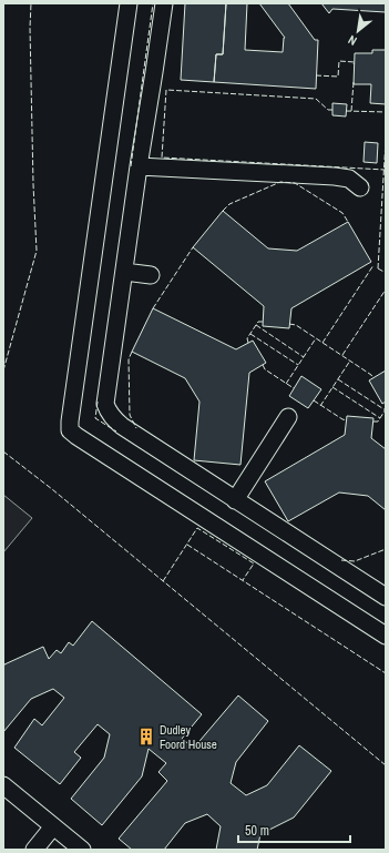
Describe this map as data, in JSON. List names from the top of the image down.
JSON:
{
  "places": {
    "building": ["Dudley Foord House"]
  },
  "scale_bar": "50 m",
  "north": "bottom left"
}
